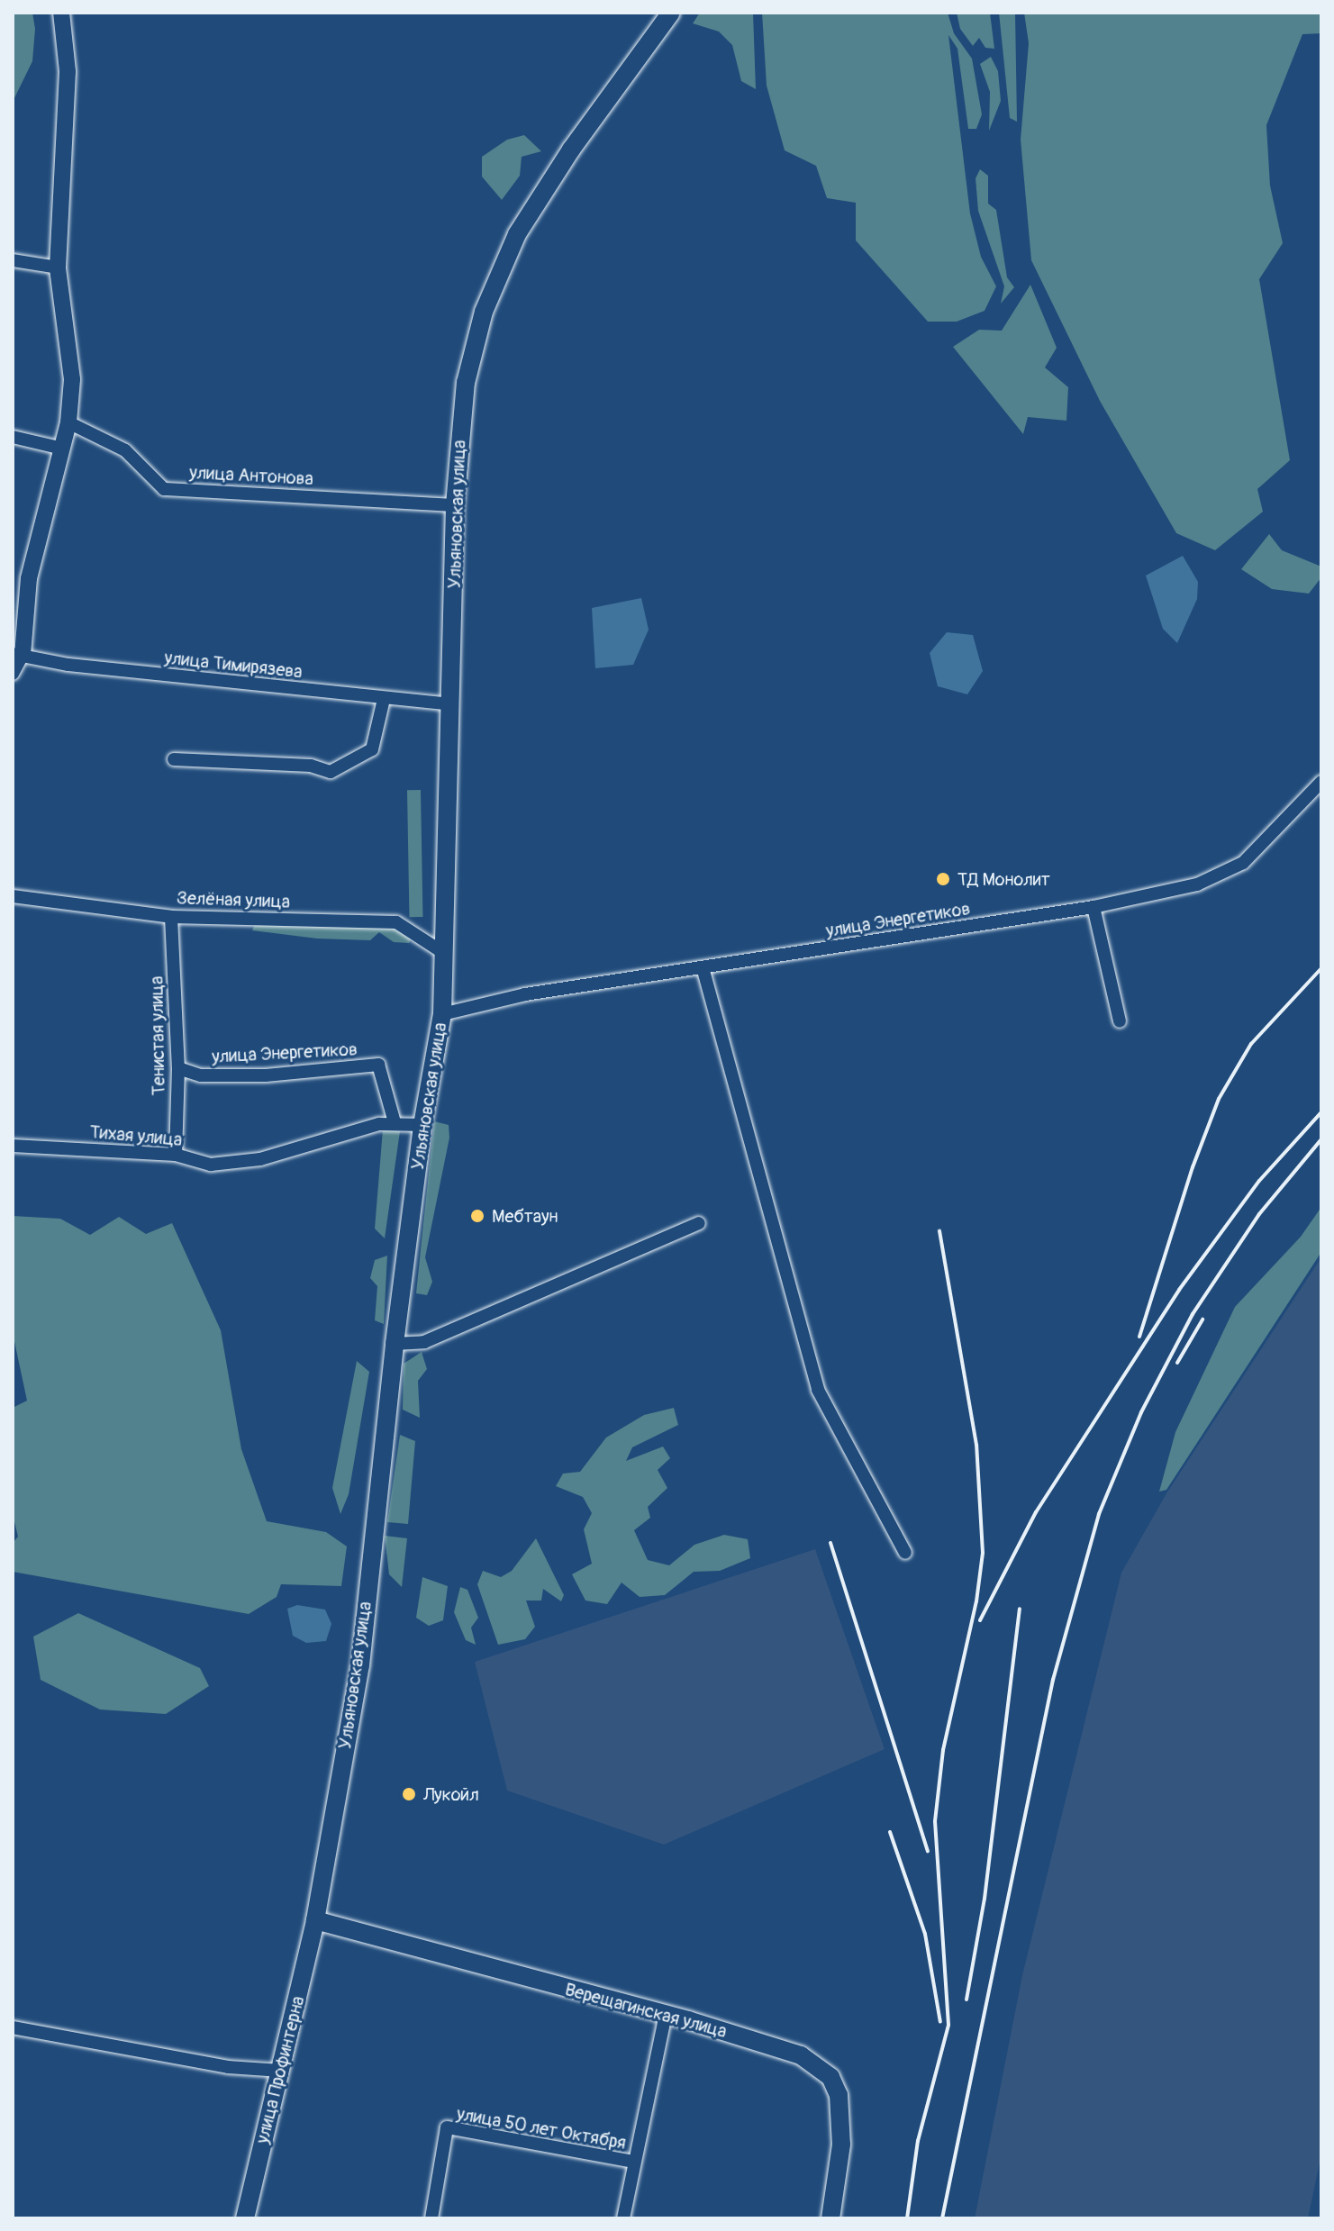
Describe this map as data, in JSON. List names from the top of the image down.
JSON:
{
  "streets": {
    "main road": ["Ульяновская улица", "Верещагинская улица", "улица Профинтерна"],
    "street": [
      "улица Антонова",
      "улица Тимирязева",
      "Зелёная улица",
      "улица Энергетиков",
      "Тенистая улица",
      "Тихая улица",
      "улица 50 лет Октября"
    ]
  },
  "crossings": [
    ["улица Антонова", "Ульяновская улица"],
    ["Ульяновская улица", "улица Тимирязева"],
    ["Ульяновская улица", "Зелёная улица"],
    ["Ульяновская улица", "улица Энергетиков"],
    ["Ульяновская улица", "Тихая улица"],
    ["Ульяновская улица", "Верещагинская улица"],
    ["Ульяновская улица", "улица Профинтерна"],
    ["Зелёная улица", "Тенистая улица"],
    ["улица Энергетиков", "Тенистая улица"],
    ["улица Энергетиков", "Тихая улица"],
    ["Тенистая улица", "Тихая улица"],
    ["Верещагинская улица", "улица Профинтерна"]
  ],
  "places": ["ТД Монолит", "Мебтаун", "Лукойл"]
}
